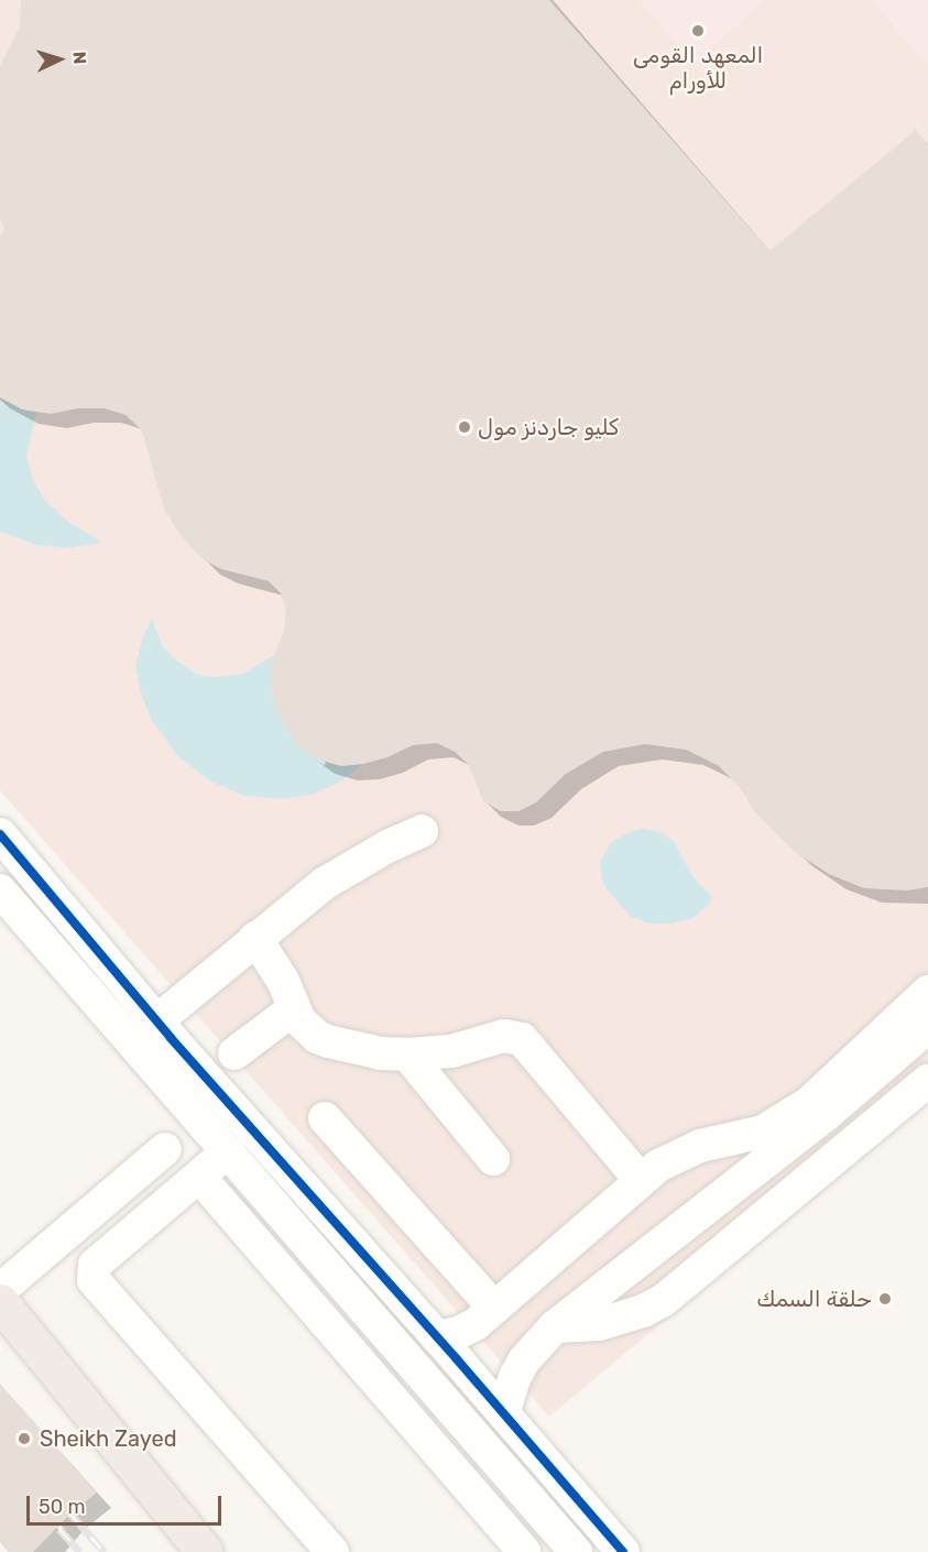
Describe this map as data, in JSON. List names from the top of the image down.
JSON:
{
  "places": [
    "المعهد القومى للأورام",
    "كليو جاردنز مول",
    "حلقة السمك",
    "Sheikh Zayed"
  ],
  "scale_bar": "50 m",
  "north": "right"
}
